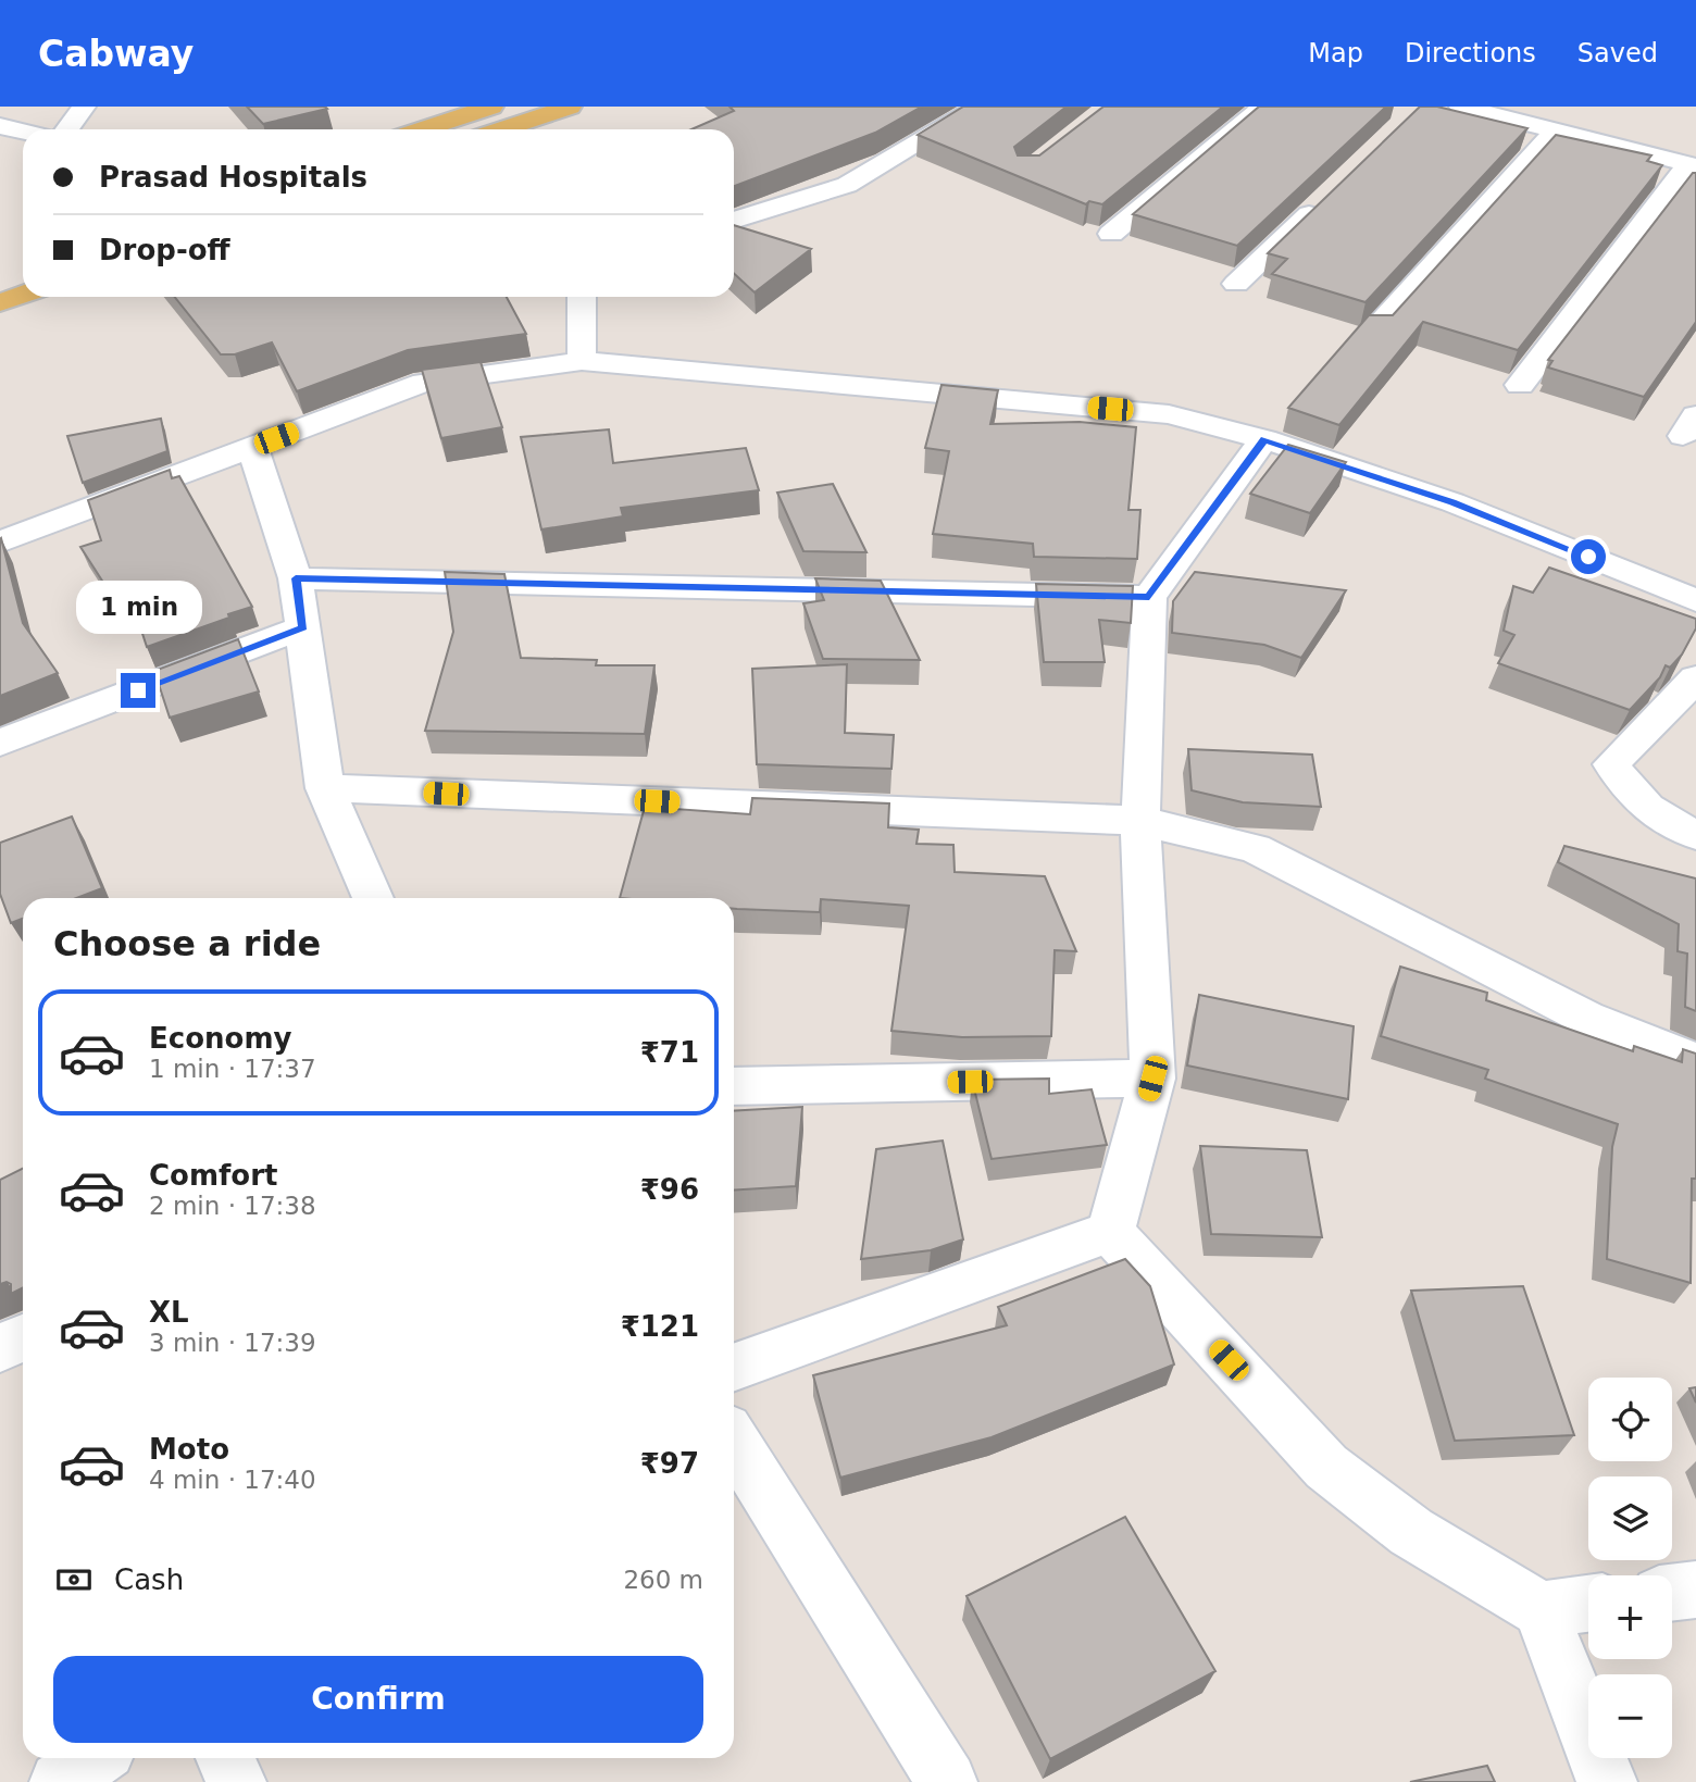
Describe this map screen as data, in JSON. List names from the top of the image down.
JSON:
{
  "page": {
    "header": "Cabway",
    "nav": ["Map", "Directions", "Saved"],
    "banner": ["Prasad Hospitals", "Drop-off"],
    "bubble": "1 min",
    "heading": "Choose a ride",
    "list": [
      {
        "name": "Economy",
        "note": "1 min · 17:37",
        "value": "₹71"
      },
      {
        "name": "Comfort",
        "note": "2 min · 17:38",
        "value": "₹96"
      },
      {
        "name": "XL",
        "note": "3 min · 17:39",
        "value": "₹121"
      },
      {
        "name": "Moto",
        "note": "4 min · 17:40",
        "value": "₹97"
      }
    ],
    "map_buttons": ["+", "−"],
    "pay": ["Cash", "260 m"],
    "buttons": "Confirm"
  }
}
